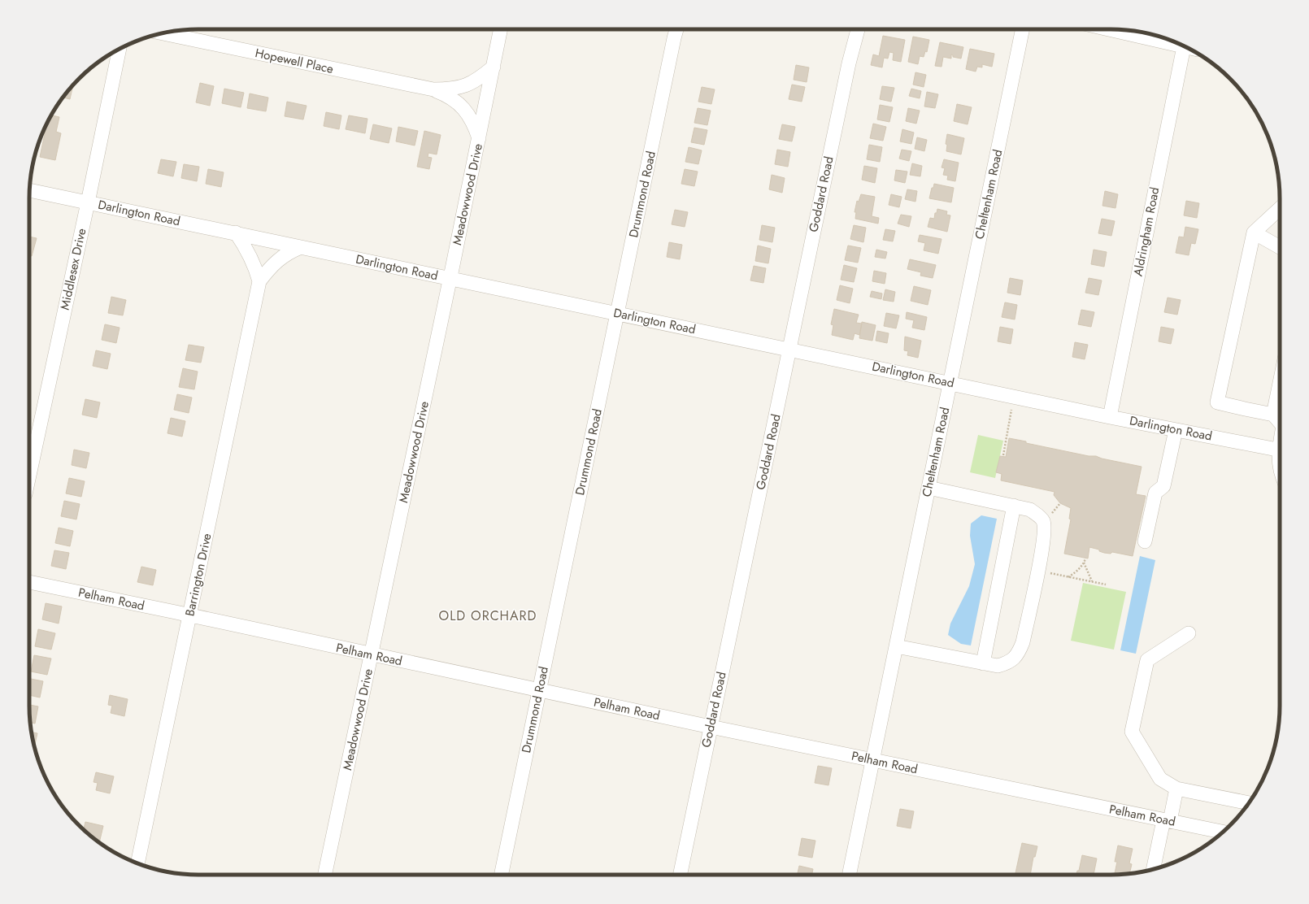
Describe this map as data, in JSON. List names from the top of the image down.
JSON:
{
  "streets": {
    "street": [
      "Hopewell Place",
      "Meadowwood Drive",
      "Drummond Road",
      "Goddard Road",
      "Cheltenham Road",
      "Darlington Road",
      "Aldringham Road",
      "Middlesex Drive",
      "Barrington Drive",
      "Pelham Road"
    ]
  },
  "crossings": [
    ["Hopewell Place", "Meadowwood Drive"],
    ["Meadowwood Drive", "Darlington Road"],
    ["Meadowwood Drive", "Pelham Road"],
    ["Drummond Road", "Darlington Road"],
    ["Drummond Road", "Pelham Road"],
    ["Goddard Road", "Darlington Road"],
    ["Goddard Road", "Pelham Road"],
    ["Cheltenham Road", "Darlington Road"],
    ["Cheltenham Road", "Pelham Road"],
    ["Darlington Road", "Aldringham Road"],
    ["Darlington Road", "Middlesex Drive"],
    ["Darlington Road", "Barrington Drive"],
    ["Barrington Drive", "Pelham Road"]
  ],
  "districts": ["OLD ORCHARD"]
}
